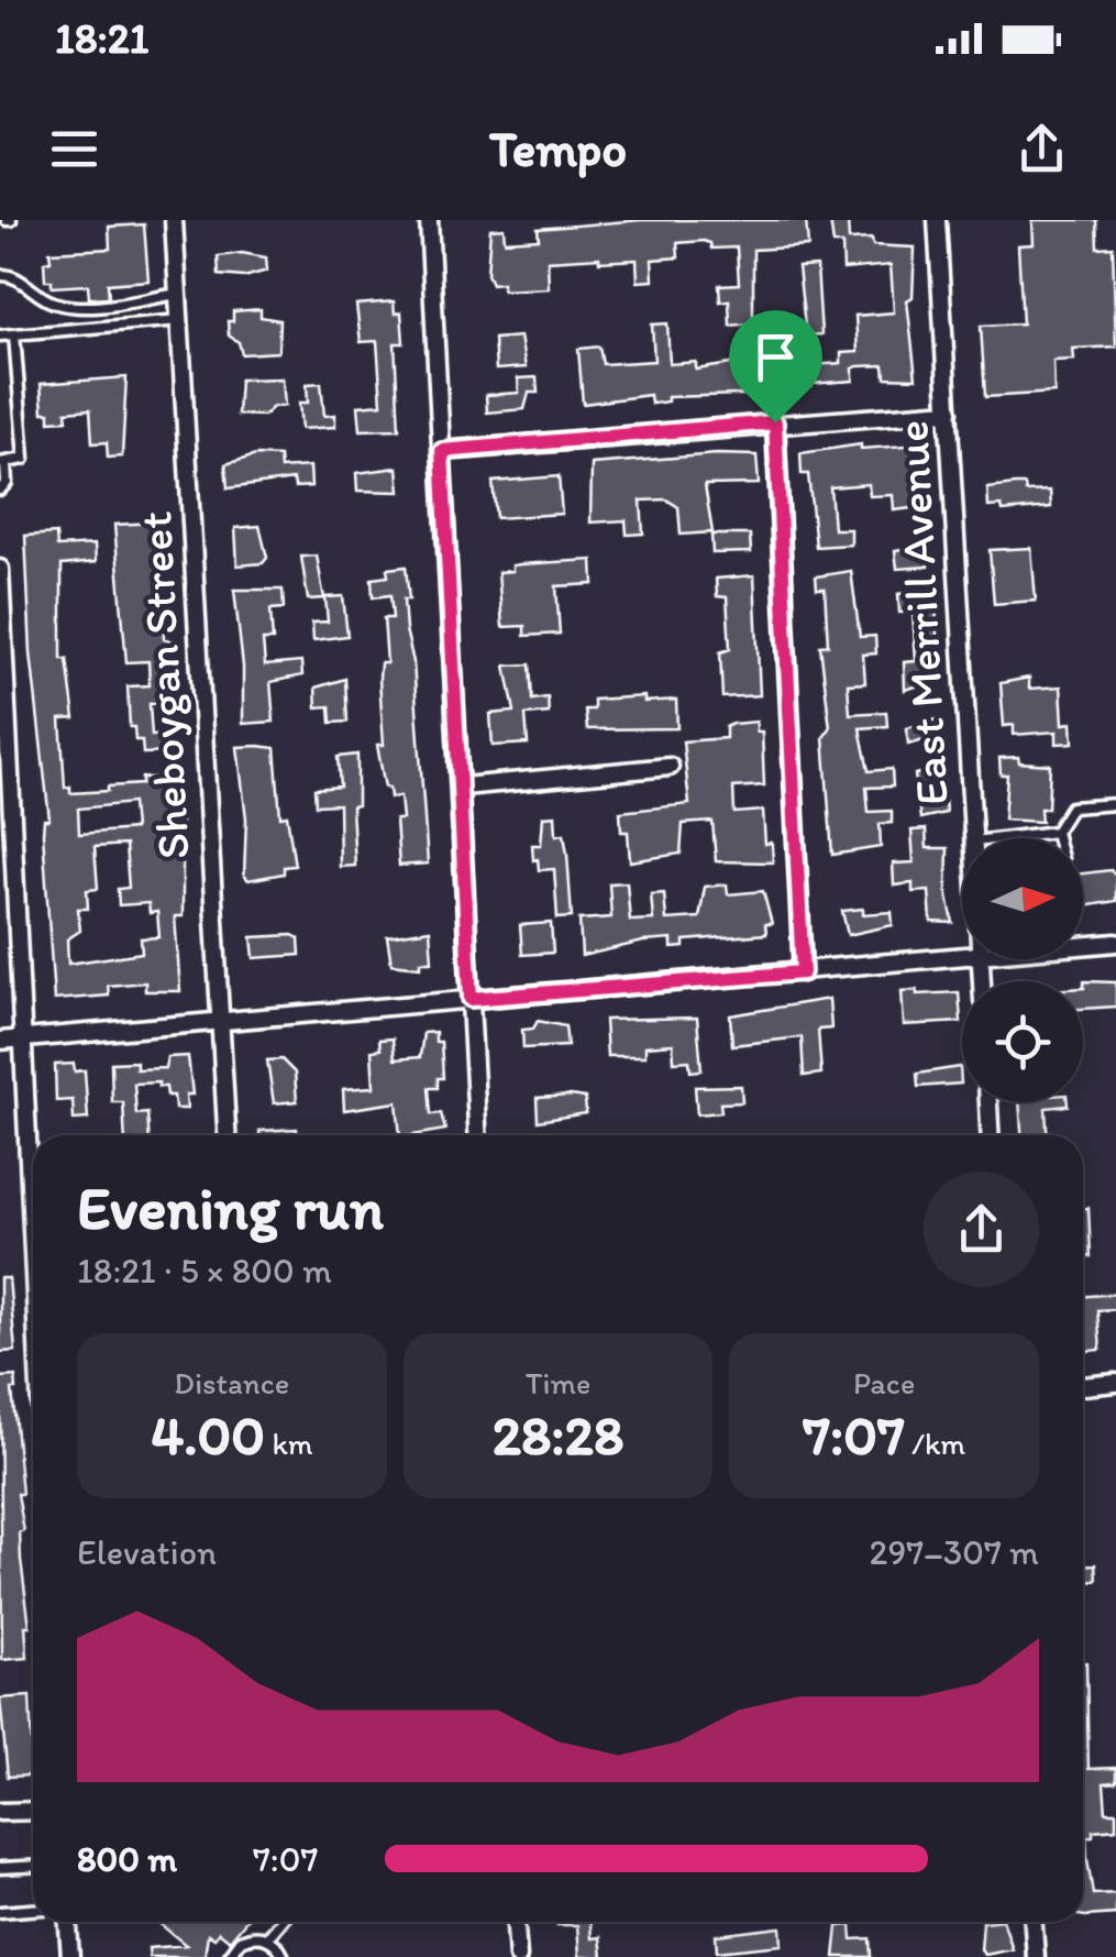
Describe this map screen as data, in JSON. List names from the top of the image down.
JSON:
{
  "streets": {
    "street": ["East Merrill Avenue", "Sheboygan Street"]
  },
  "north": "right",
  "page": {
    "status": "18:21",
    "header": "Tempo",
    "heading": ["Evening run", "18:21 · 5 × 800 m"],
    "stats": [
      ["Distance", "4.00 km"],
      ["Time", "28:28"],
      ["Pace", "7:07 /km"]
    ],
    "chart": ["Elevation", "297–307 m"],
    "list": [
      {
        "name": "800 m",
        "note": "7:07"
      }
    ]
  }
}
